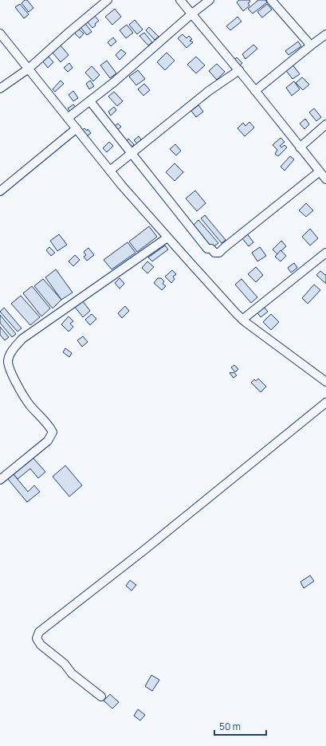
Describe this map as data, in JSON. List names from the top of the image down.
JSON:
{
  "scale_bar": "50 m"
}
